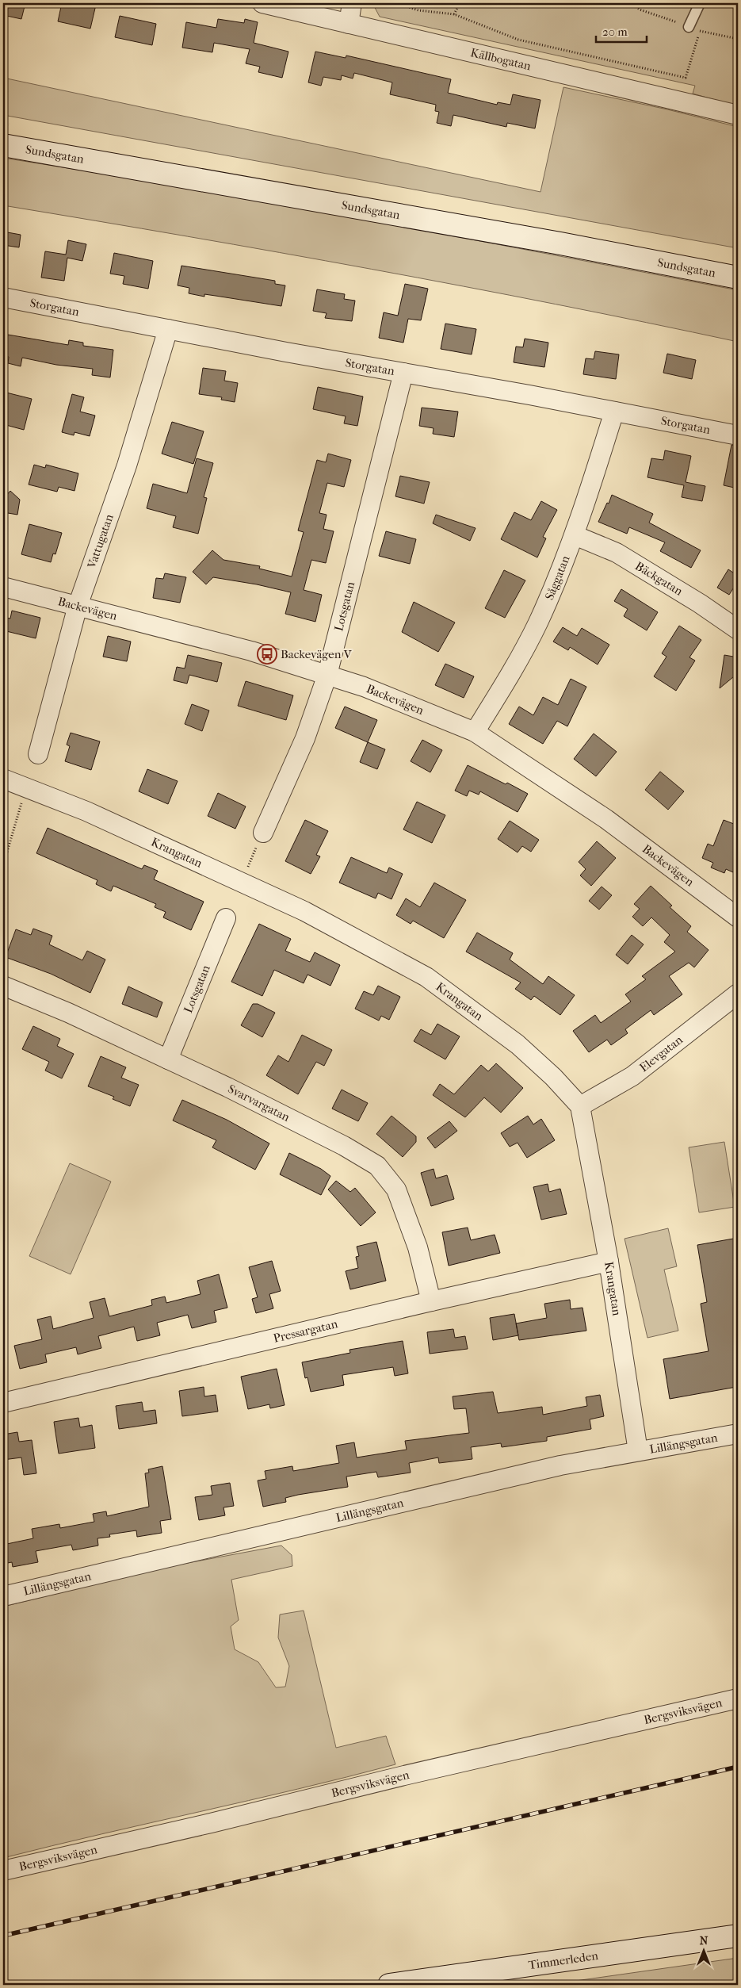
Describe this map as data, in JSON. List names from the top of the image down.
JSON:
{
  "streets": {
    "main road": ["Sundsgatan", "Timmerleden"],
    "street": [
      "Källbogatan",
      "Storgatan",
      "Vattugatan",
      "Såggatan",
      "Bäckgatan",
      "Lotsgatan",
      "Backevägen",
      "Krangatan",
      "Elevgatan",
      "Svarvargatan",
      "Pressargatan",
      "Lillängsgatan",
      "Bergsviksvägen"
    ]
  },
  "crossings": [
    ["Storgatan", "Vattugatan"],
    ["Storgatan", "Såggatan"],
    ["Storgatan", "Lotsgatan"],
    ["Vattugatan", "Backevägen"],
    ["Såggatan", "Bäckgatan"],
    ["Såggatan", "Backevägen"],
    ["Lotsgatan", "Backevägen"],
    ["Lotsgatan", "Svarvargatan"],
    ["Krangatan", "Elevgatan"],
    ["Krangatan", "Pressargatan"],
    ["Krangatan", "Lillängsgatan"],
    ["Svarvargatan", "Pressargatan"]
  ],
  "places": {
    "bus stop": ["Backevägen V"]
  },
  "scale_bar": "20 m",
  "north": "top"
}
